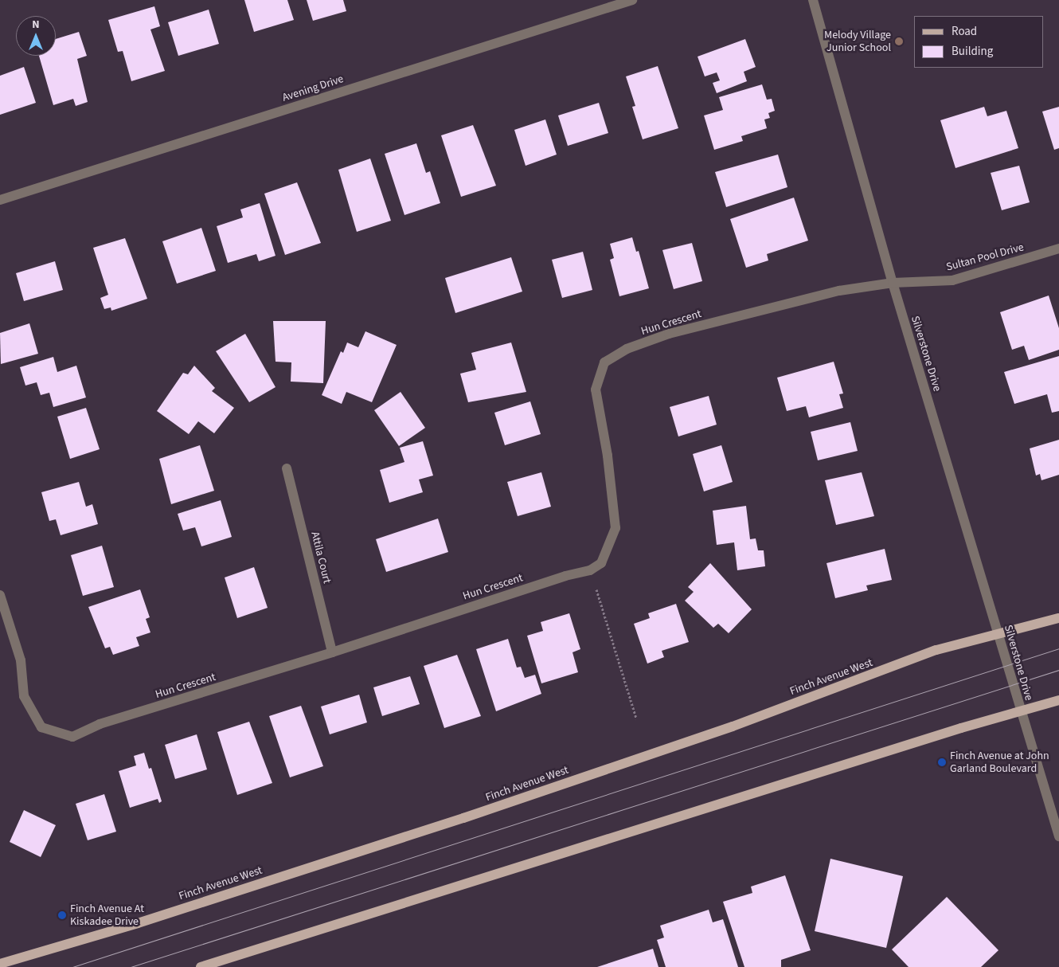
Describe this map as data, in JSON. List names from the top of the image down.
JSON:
{
  "streets": {
    "main road": ["Finch Avenue West"],
    "street": [
      "Avening Drive",
      "Sultan Pool Drive",
      "Hun Crescent",
      "Silverstone Drive",
      "Attila Court"
    ]
  },
  "crossings": [
    ["Sultan Pool Drive", "Hun Crescent"],
    ["Sultan Pool Drive", "Silverstone Drive"],
    ["Hun Crescent", "Silverstone Drive"],
    ["Hun Crescent", "Attila Court"],
    ["Silverstone Drive", "Finch Avenue West"]
  ],
  "places": ["Melody Village Junior School", "Finch Avenue at John Garland Boulevard", "Finch Avenue At Kiskadee Drive"],
  "legend": ["Road", "Building"],
  "north": "top"
}
